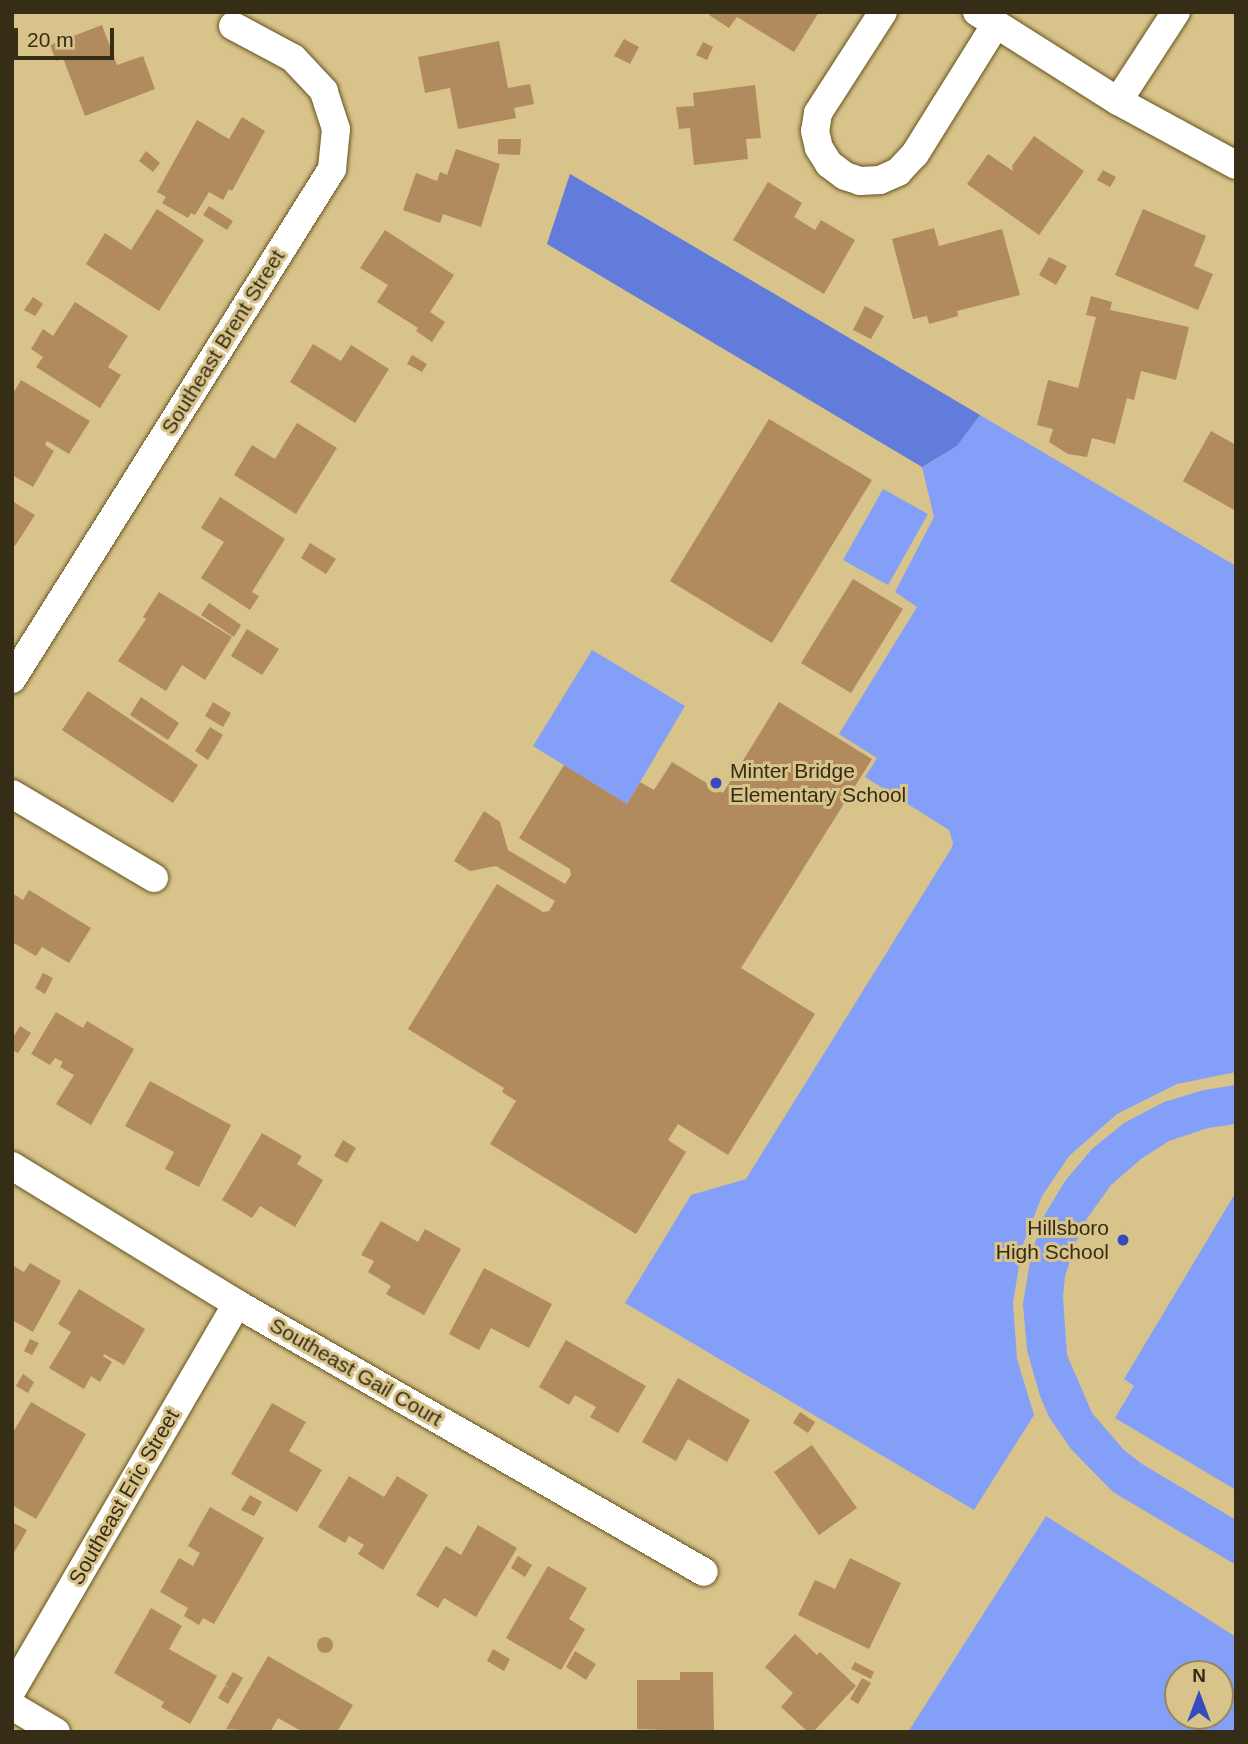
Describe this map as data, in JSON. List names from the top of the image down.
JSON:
{
  "streets": {
    "street": ["Southeast Brent Street", "Southeast Gail Court", "Southeast Eric Street"]
  },
  "crossings": [
    ["Southeast Gail Court", "Southeast Eric Street"]
  ],
  "places": ["Minter Bridge Elementary School", "Hillsboro High School"],
  "scale_bar": "20 m",
  "north": "top"
}
